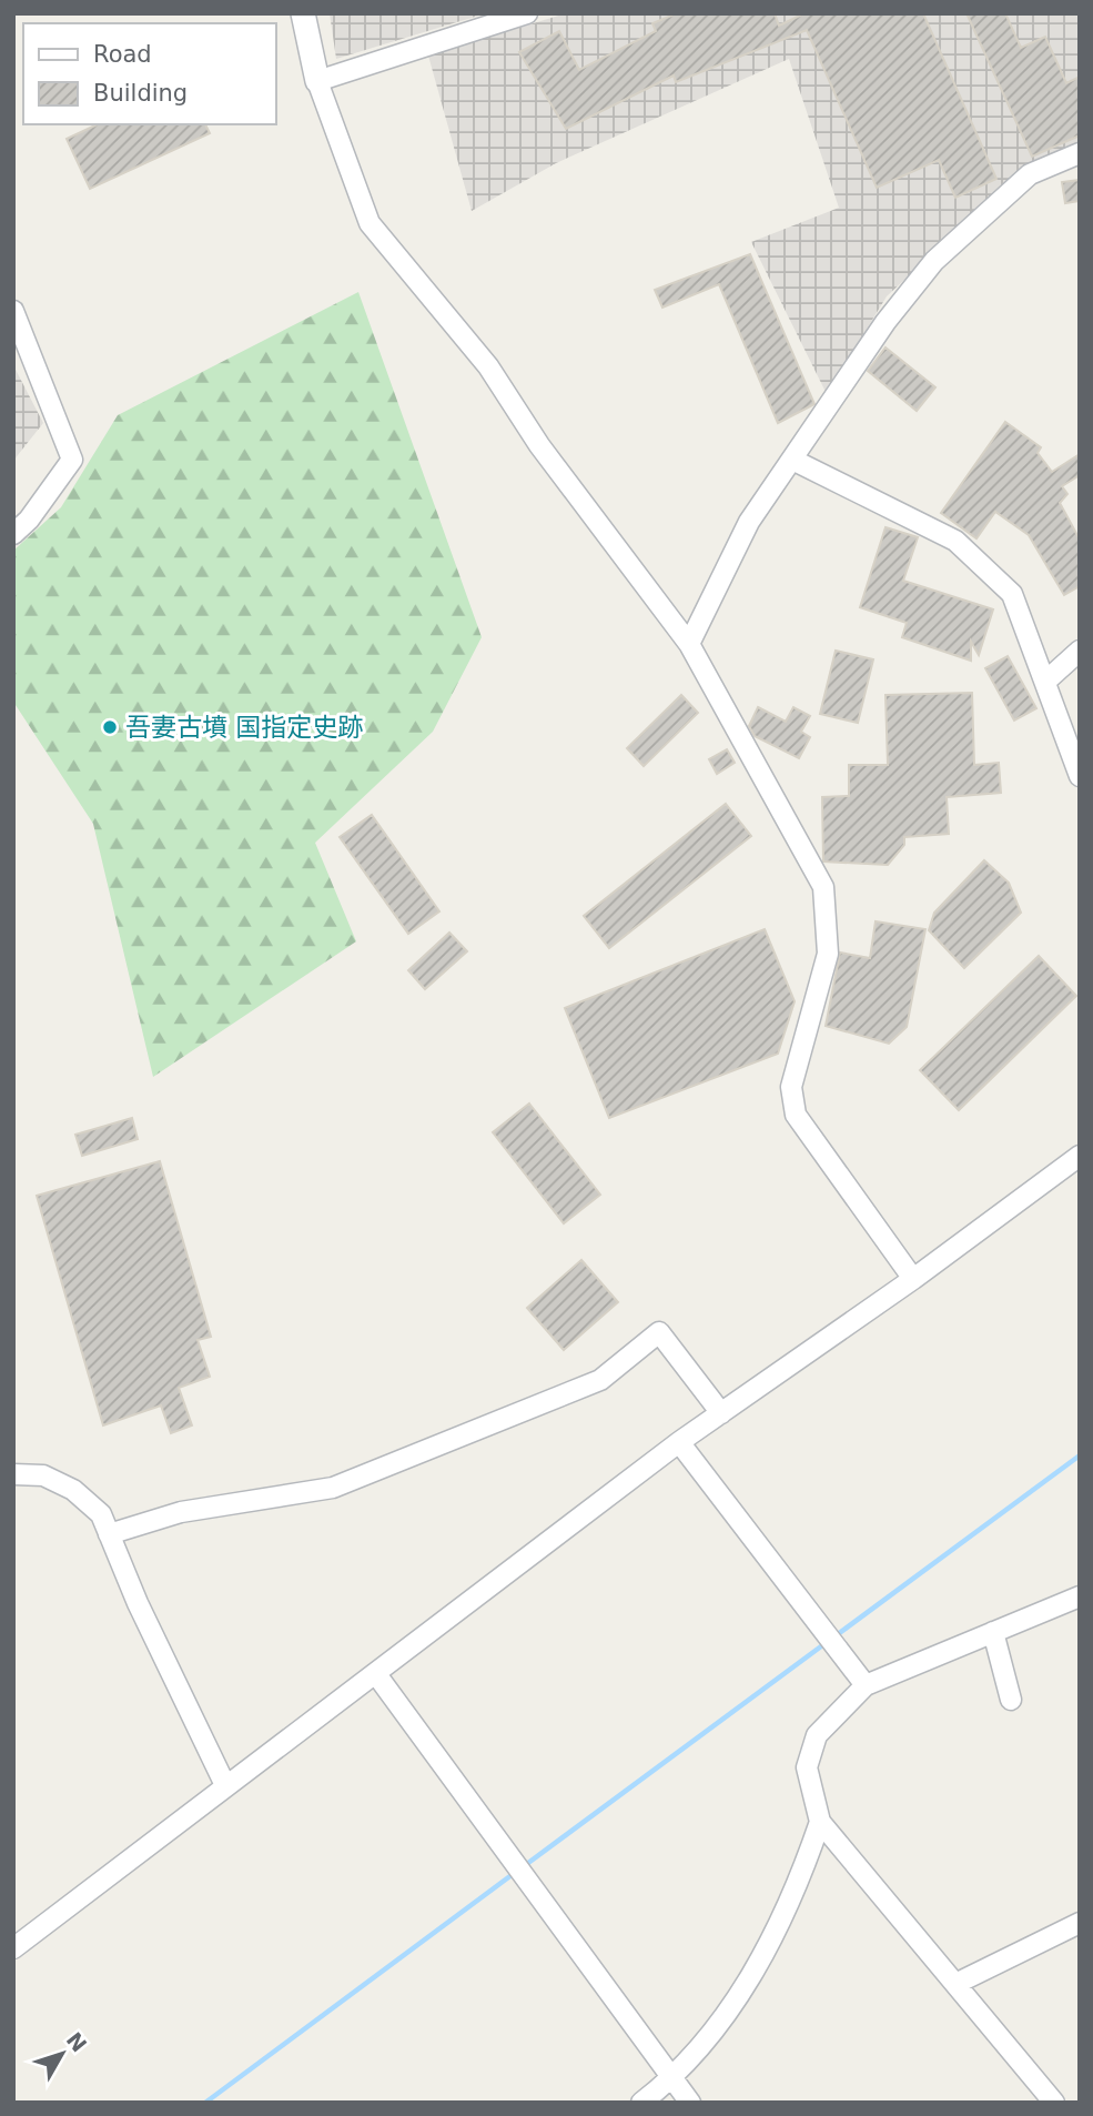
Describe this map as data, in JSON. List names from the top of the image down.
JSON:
{
  "places": ["吾妻古墳 国指定史跡"],
  "legend": ["Road", "Building"],
  "north": "top right"
}
